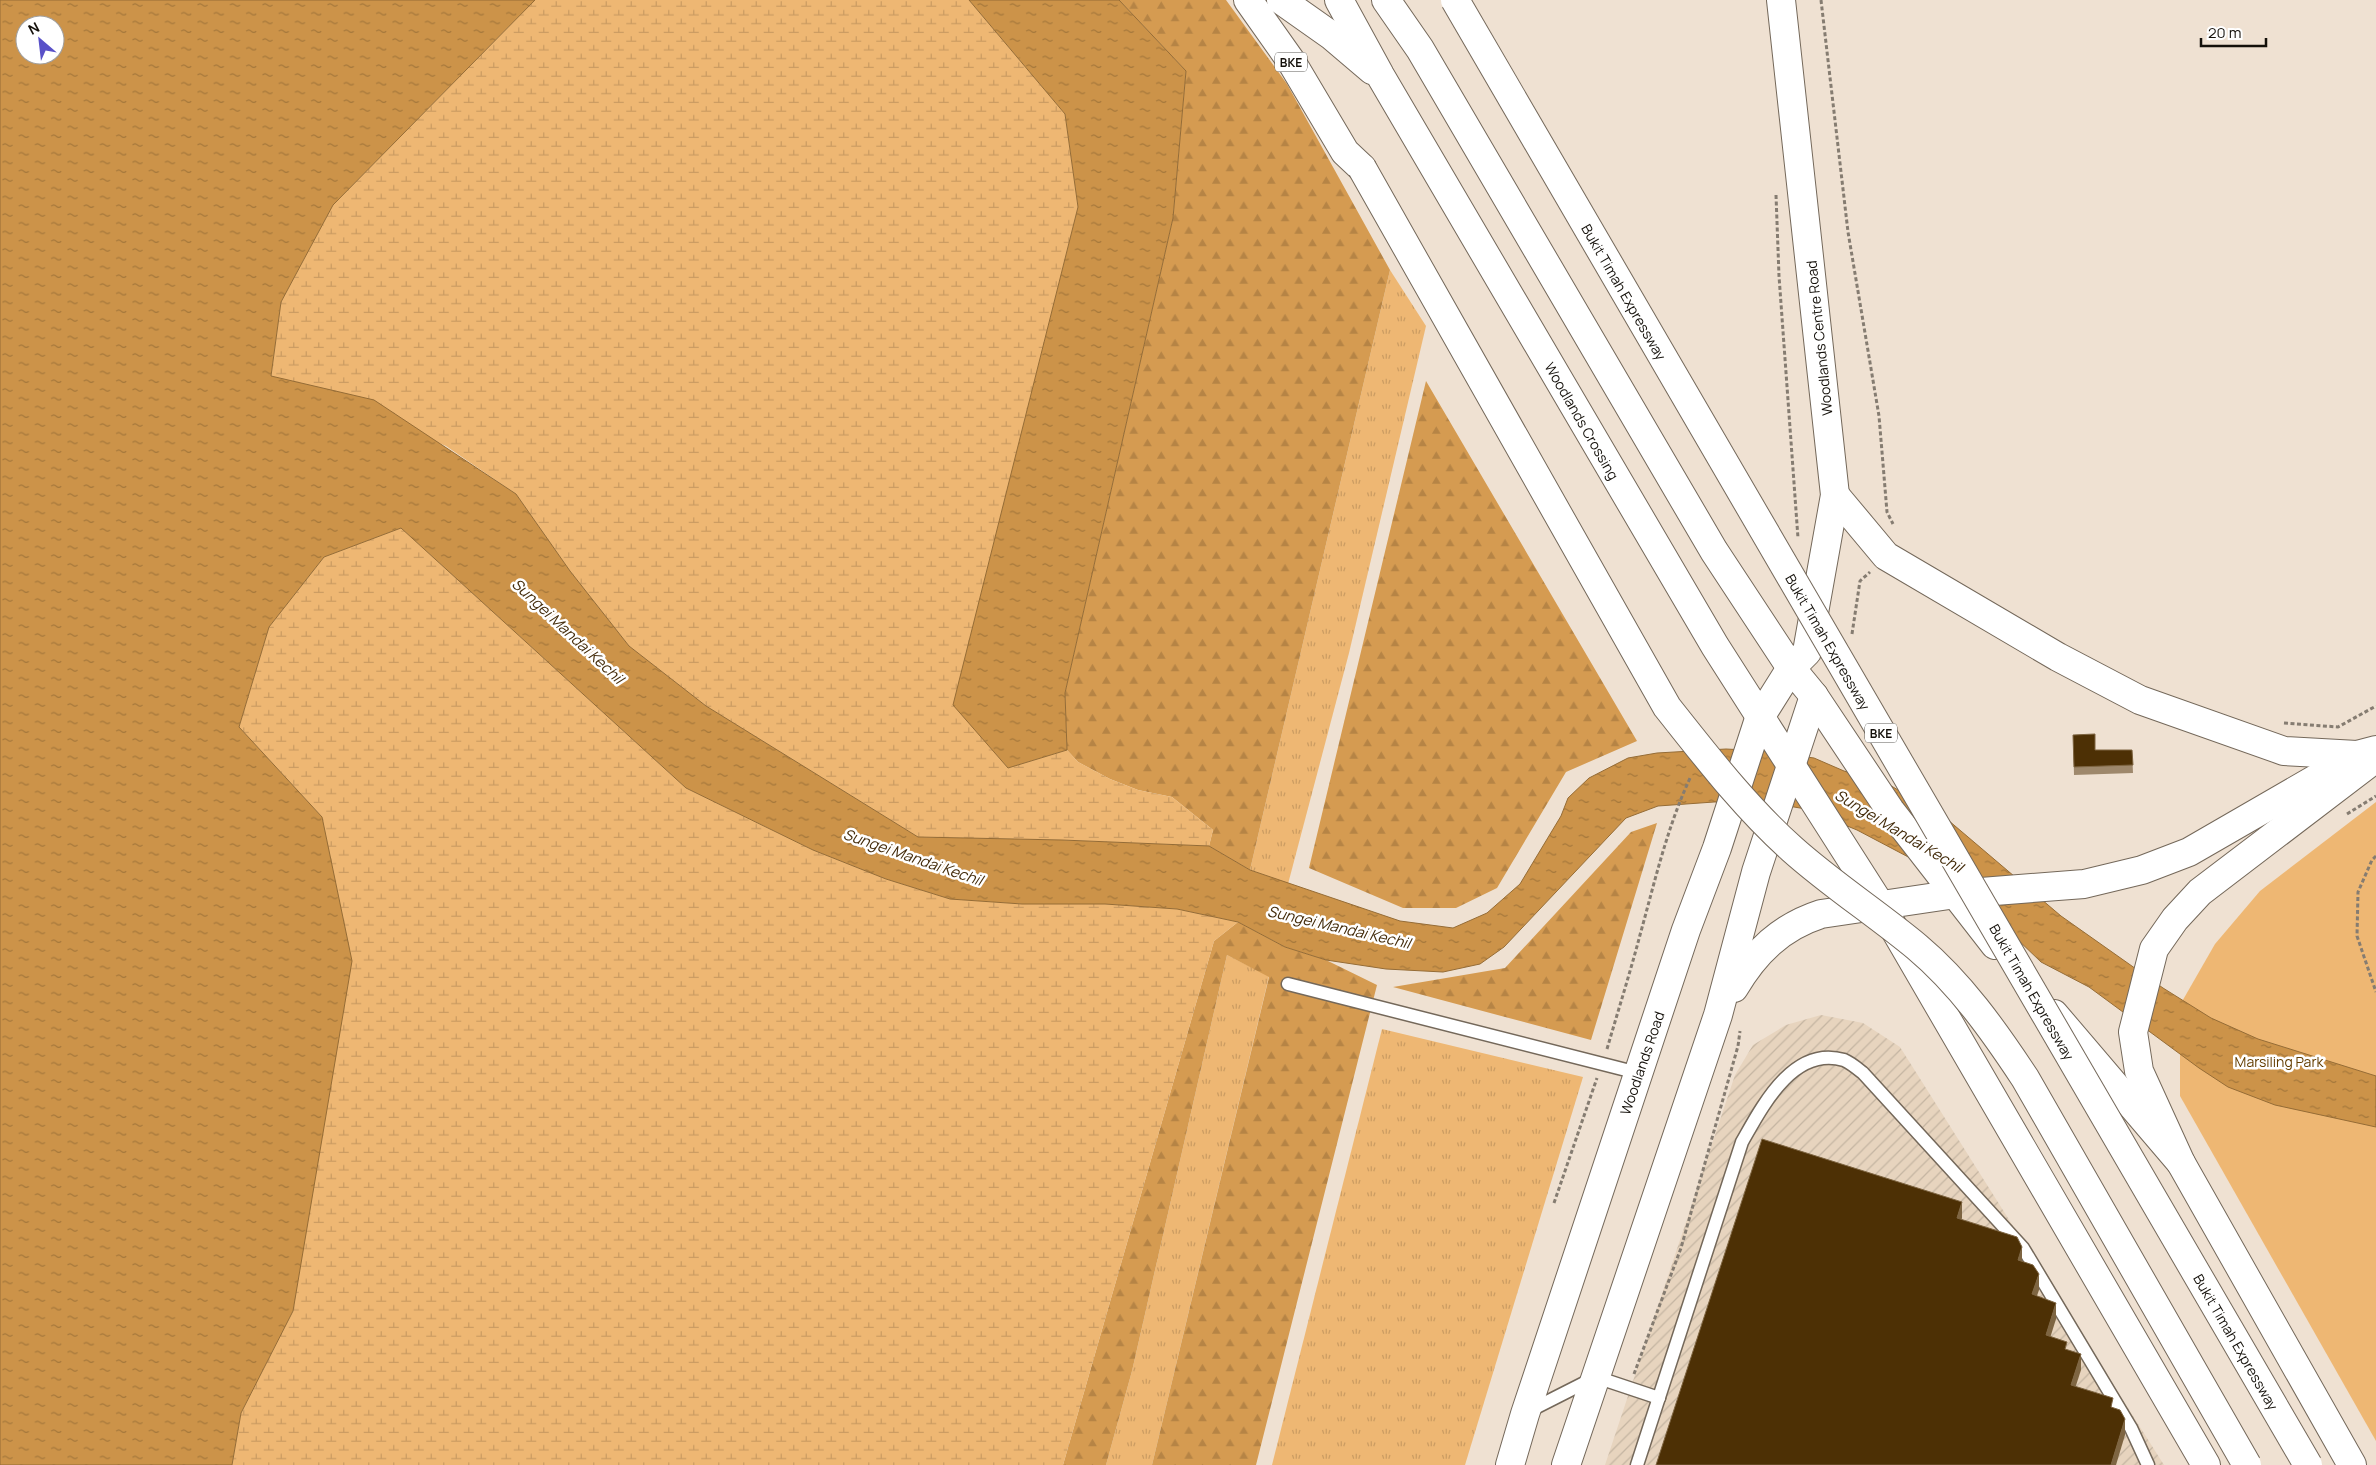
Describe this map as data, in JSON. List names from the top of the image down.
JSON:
{
  "streets": {
    "main road": [
      "BKE",
      "Bukit Timah Expressway",
      "Woodlands Centre Road",
      "Woodlands Crossing",
      "Woodlands Road"
    ]
  },
  "crossings": [
    ["Woodlands Centre Road", "Woodlands Road"],
    ["Woodlands Crossing", "Woodlands Road"]
  ],
  "water": ["Sungei Mandai Kechil"],
  "parks": ["Marsiling Park"],
  "scale_bar": "20 m",
  "north": "top left"
}
